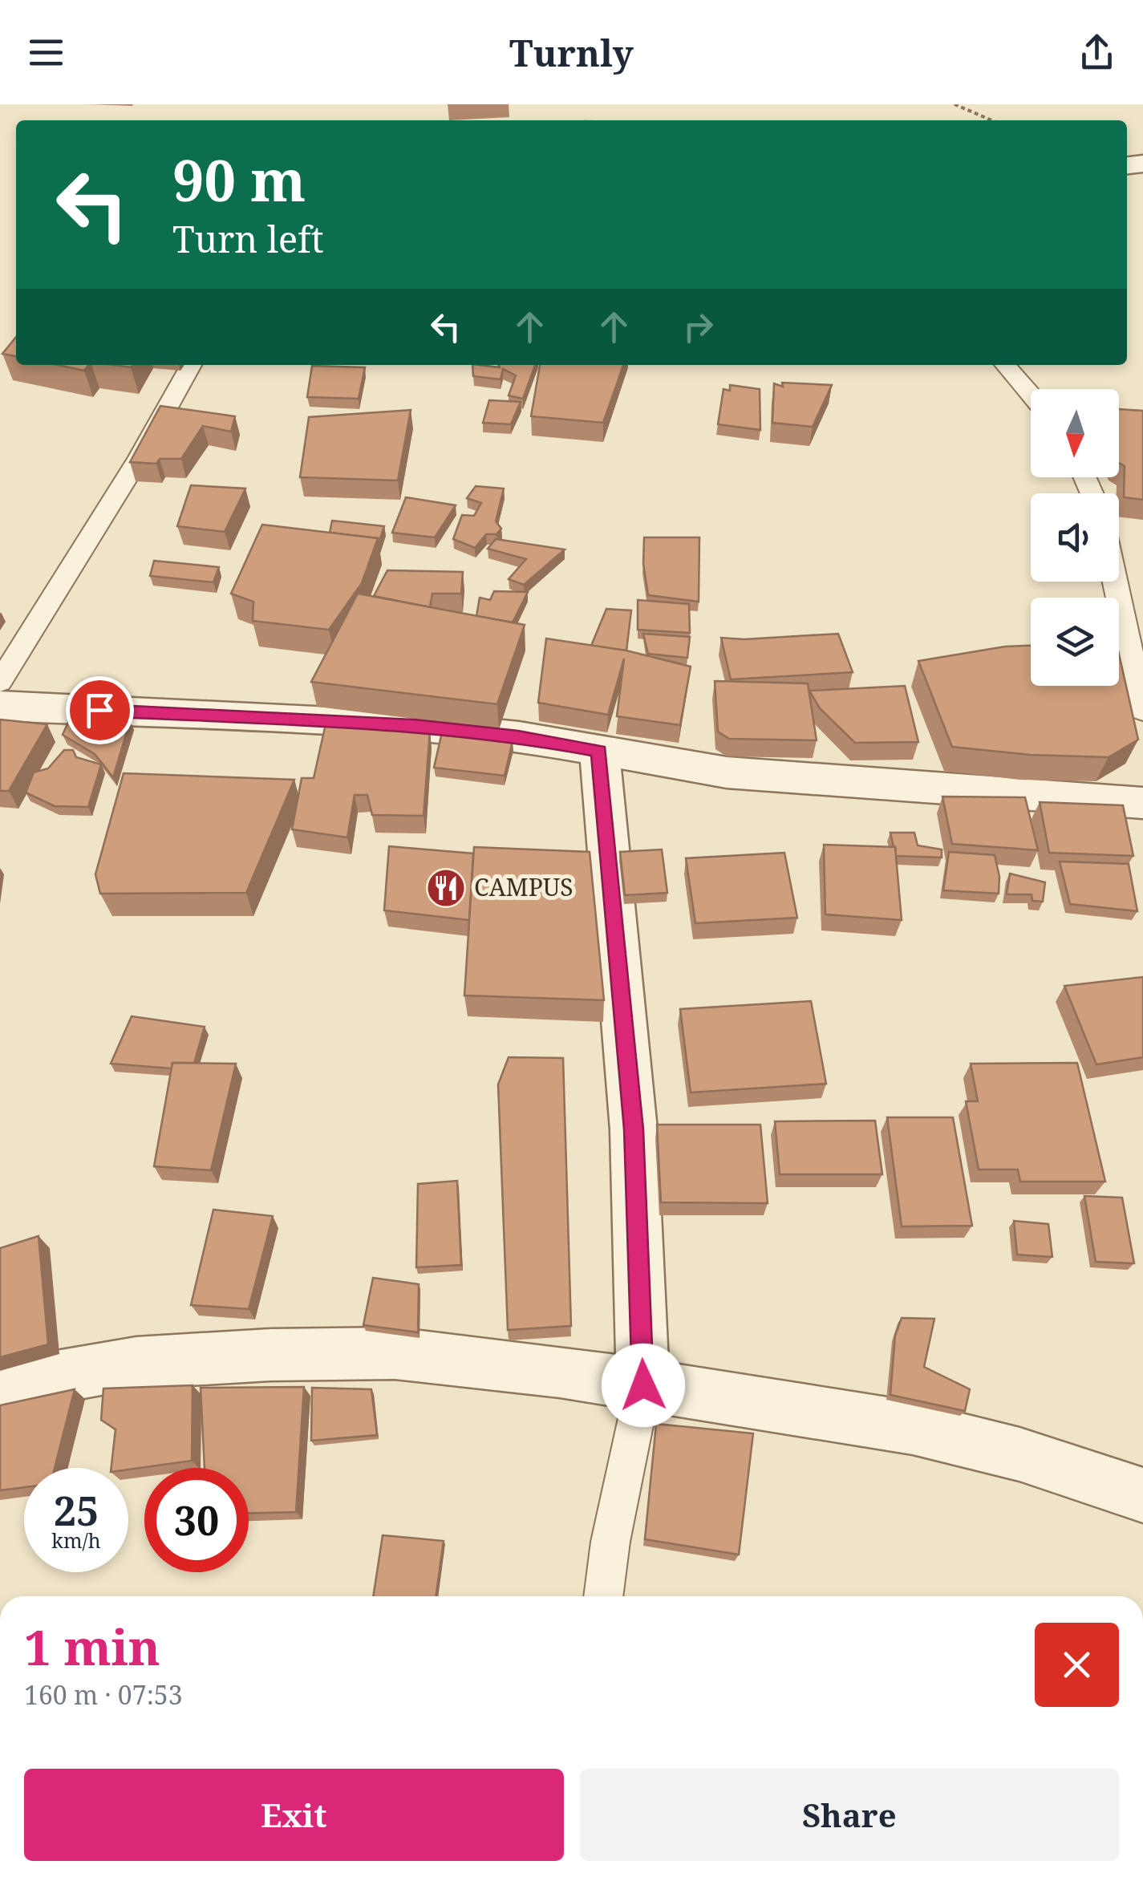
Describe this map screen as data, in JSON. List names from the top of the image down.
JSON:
{
  "places": {
    "restaurant": ["CAMPUS"]
  },
  "north": "bottom",
  "page": {
    "header": "Turnly",
    "turn": ["90 m", "Turn left"],
    "speed": "25 km/h",
    "limit": "30",
    "heading": ["1 min", "160 m · 07:53"],
    "buttons": ["Exit", "Share"]
  }
}
